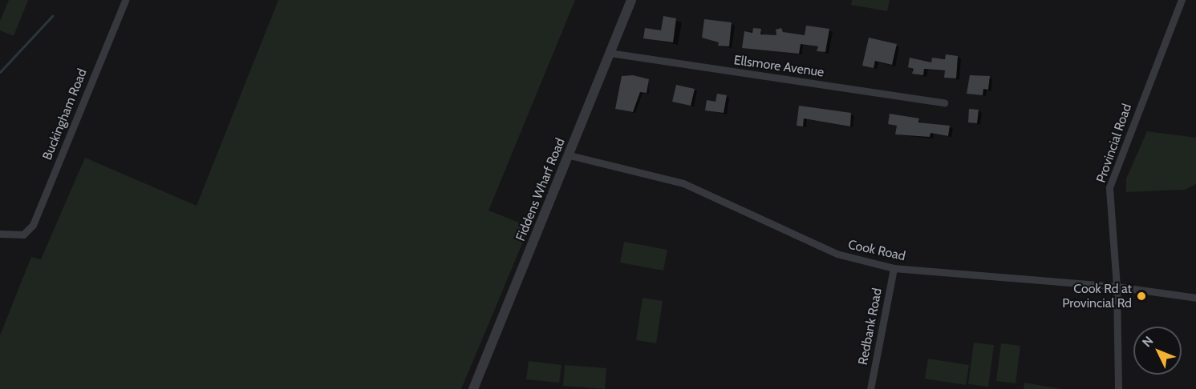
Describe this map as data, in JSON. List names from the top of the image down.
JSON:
{
  "streets": {
    "street": [
      "Ellsmore Avenue",
      "Buckingham Road",
      "Provincial Road",
      "Fiddens Wharf Road",
      "Cook Road",
      "Redbank Road"
    ]
  },
  "crossings": [
    ["Ellsmore Avenue", "Fiddens Wharf Road"],
    ["Provincial Road", "Cook Road"],
    ["Fiddens Wharf Road", "Cook Road"],
    ["Cook Road", "Redbank Road"]
  ],
  "places": ["Cook Rd at Provincial Rd"],
  "north": "top left"
}
